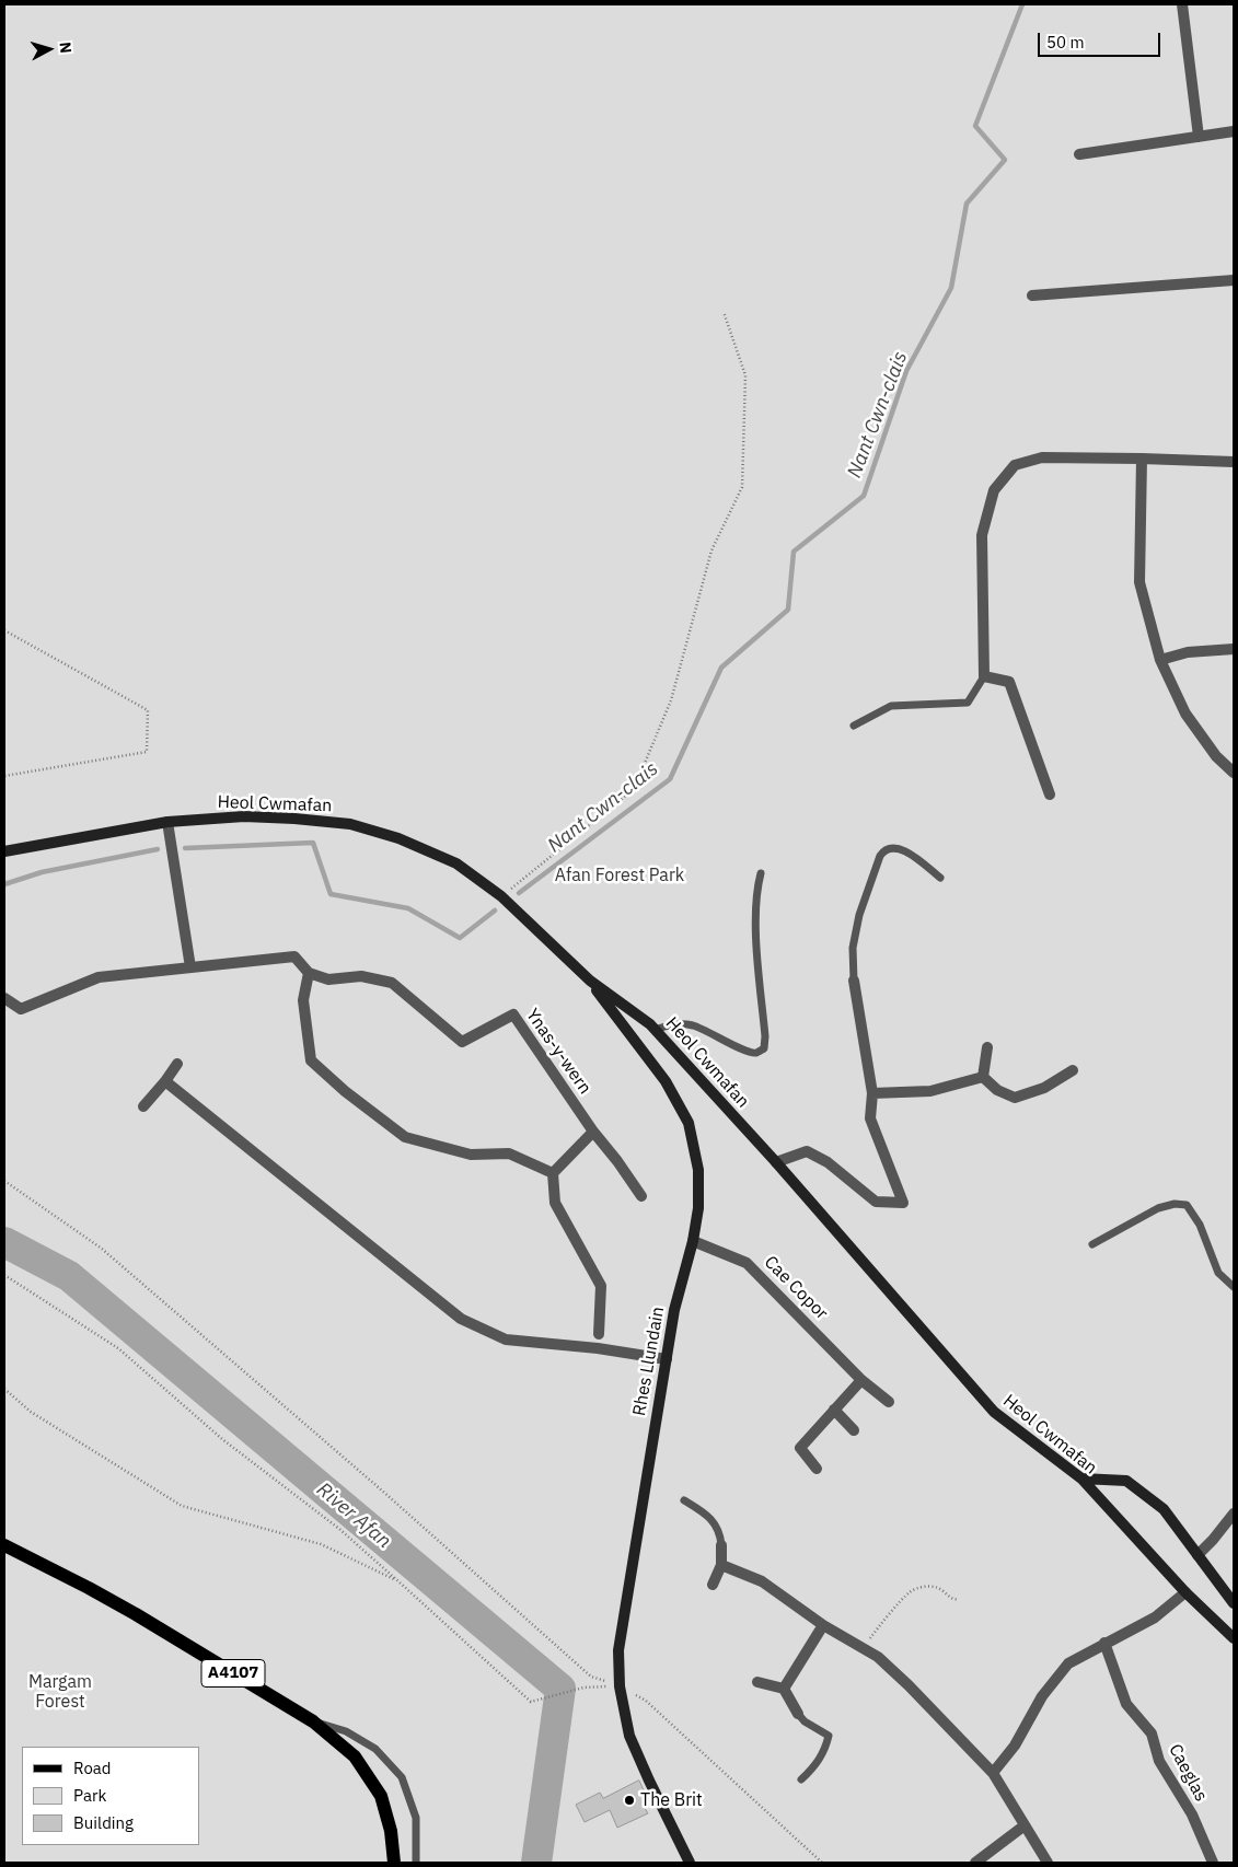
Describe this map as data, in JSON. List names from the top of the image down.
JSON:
{
  "streets": {
    "main road": ["Heol Cwmafan", "Rhes Llundain", "A4107"],
    "street": ["Ynas-y-wern", "Cae Copor", "Caeglas"]
  },
  "crossings": [
    ["Heol Cwmafan", "Rhes Llundain"],
    ["Cae Copor", "Rhes Llundain"]
  ],
  "water": ["Nant Cwn-clais", "River Afan"],
  "parks": ["Afan Forest Park", "Margam Forest"],
  "places": ["The Brit"],
  "legend": ["Road", "Park", "Building"],
  "scale_bar": "50 m",
  "north": "right"
}
